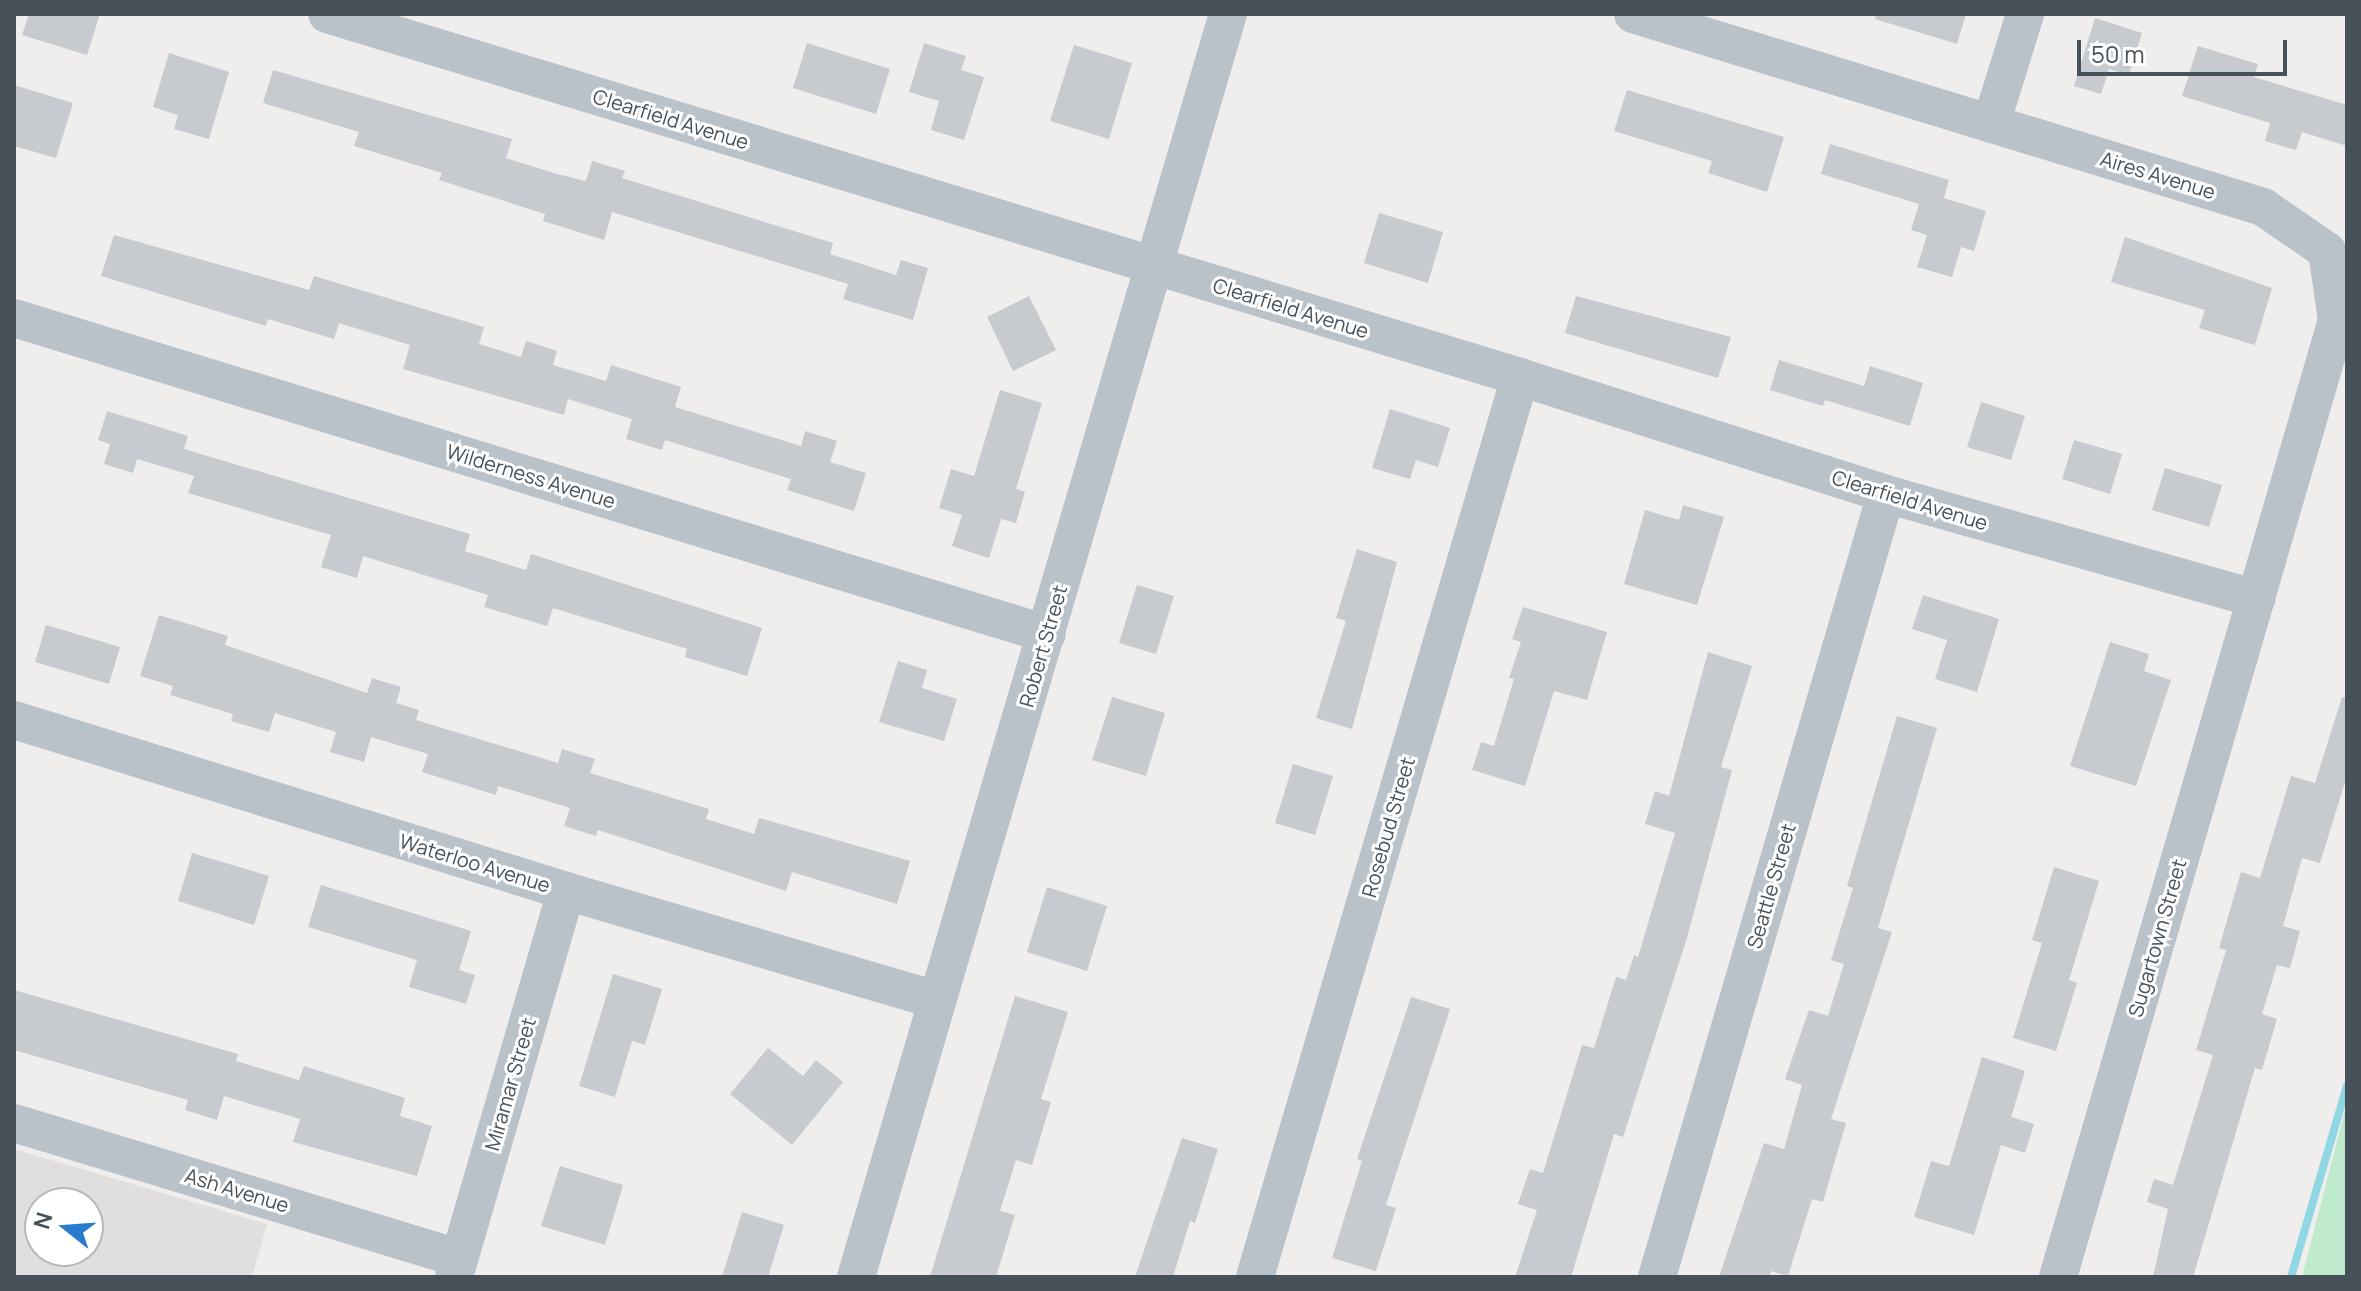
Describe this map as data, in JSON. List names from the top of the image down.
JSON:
{
  "streets": {
    "street": [
      "Clearfield Avenue",
      "Aires Avenue",
      "Wilderness Avenue",
      "Robert Street",
      "Rosebud Street",
      "Waterloo Avenue",
      "Seattle Street",
      "Sugartown Street",
      "Miramar Street",
      "Ash Avenue"
    ]
  },
  "crossings": [
    ["Clearfield Avenue", "Aires Avenue"],
    ["Clearfield Avenue", "Robert Street"],
    ["Clearfield Avenue", "Rosebud Street"],
    ["Clearfield Avenue", "Seattle Street"],
    ["Clearfield Avenue", "Sugartown Street"],
    ["Aires Avenue", "Sugartown Street"],
    ["Wilderness Avenue", "Robert Street"],
    ["Robert Street", "Waterloo Avenue"],
    ["Waterloo Avenue", "Miramar Street"],
    ["Miramar Street", "Ash Avenue"]
  ],
  "scale_bar": "50 m",
  "north": "left"
}
